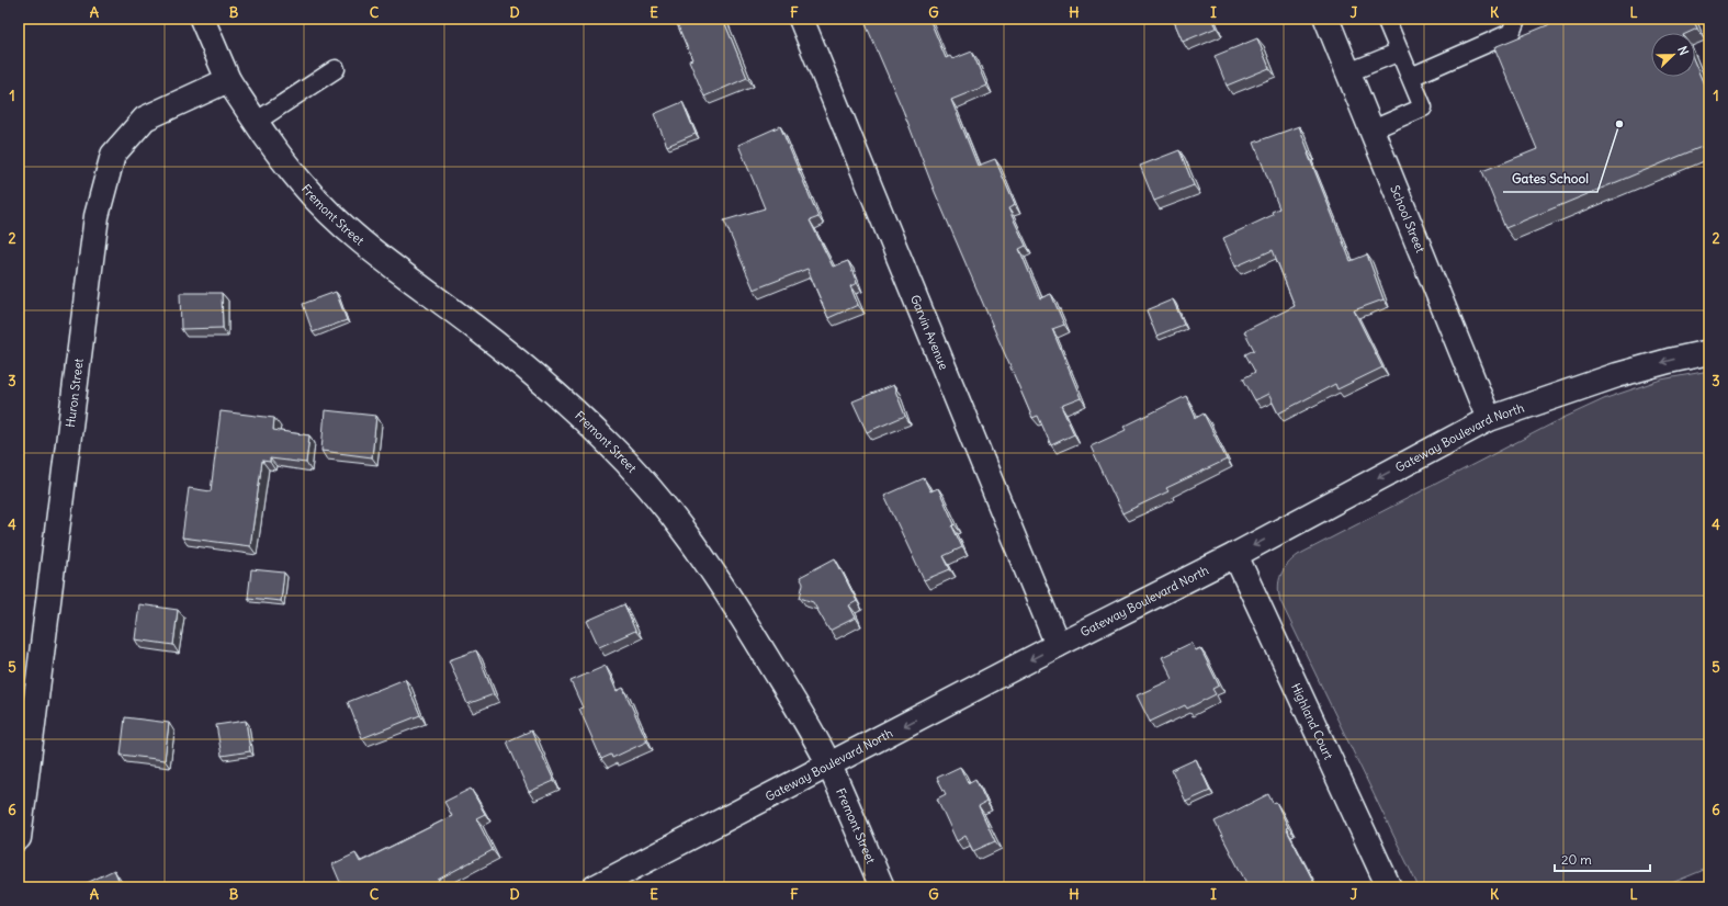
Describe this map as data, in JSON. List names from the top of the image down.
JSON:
{
  "streets": {
    "street": [
      "Fremont Street",
      "School Street",
      "Garvin Avenue",
      "Huron Street",
      "Gateway Boulevard North",
      "Highland Court"
    ]
  },
  "crossings": [
    ["Fremont Street", "Huron Street"],
    ["Fremont Street", "Gateway Boulevard North"],
    ["School Street", "Gateway Boulevard North"],
    ["Garvin Avenue", "Gateway Boulevard North"],
    ["Gateway Boulevard North", "Highland Court"]
  ],
  "one_way": ["Gateway Boulevard North"],
  "places": ["Gates School"],
  "scale_bar": "20 m",
  "north": "top right",
  "grid": {
    "columns": [
      "A",
      "B",
      "C",
      "D",
      "E",
      "F",
      "G",
      "H",
      "I",
      "J",
      "K",
      "L"
    ],
    "rows": [
      "1",
      "2",
      "3",
      "4",
      "5",
      "6"
    ]
  }
}
